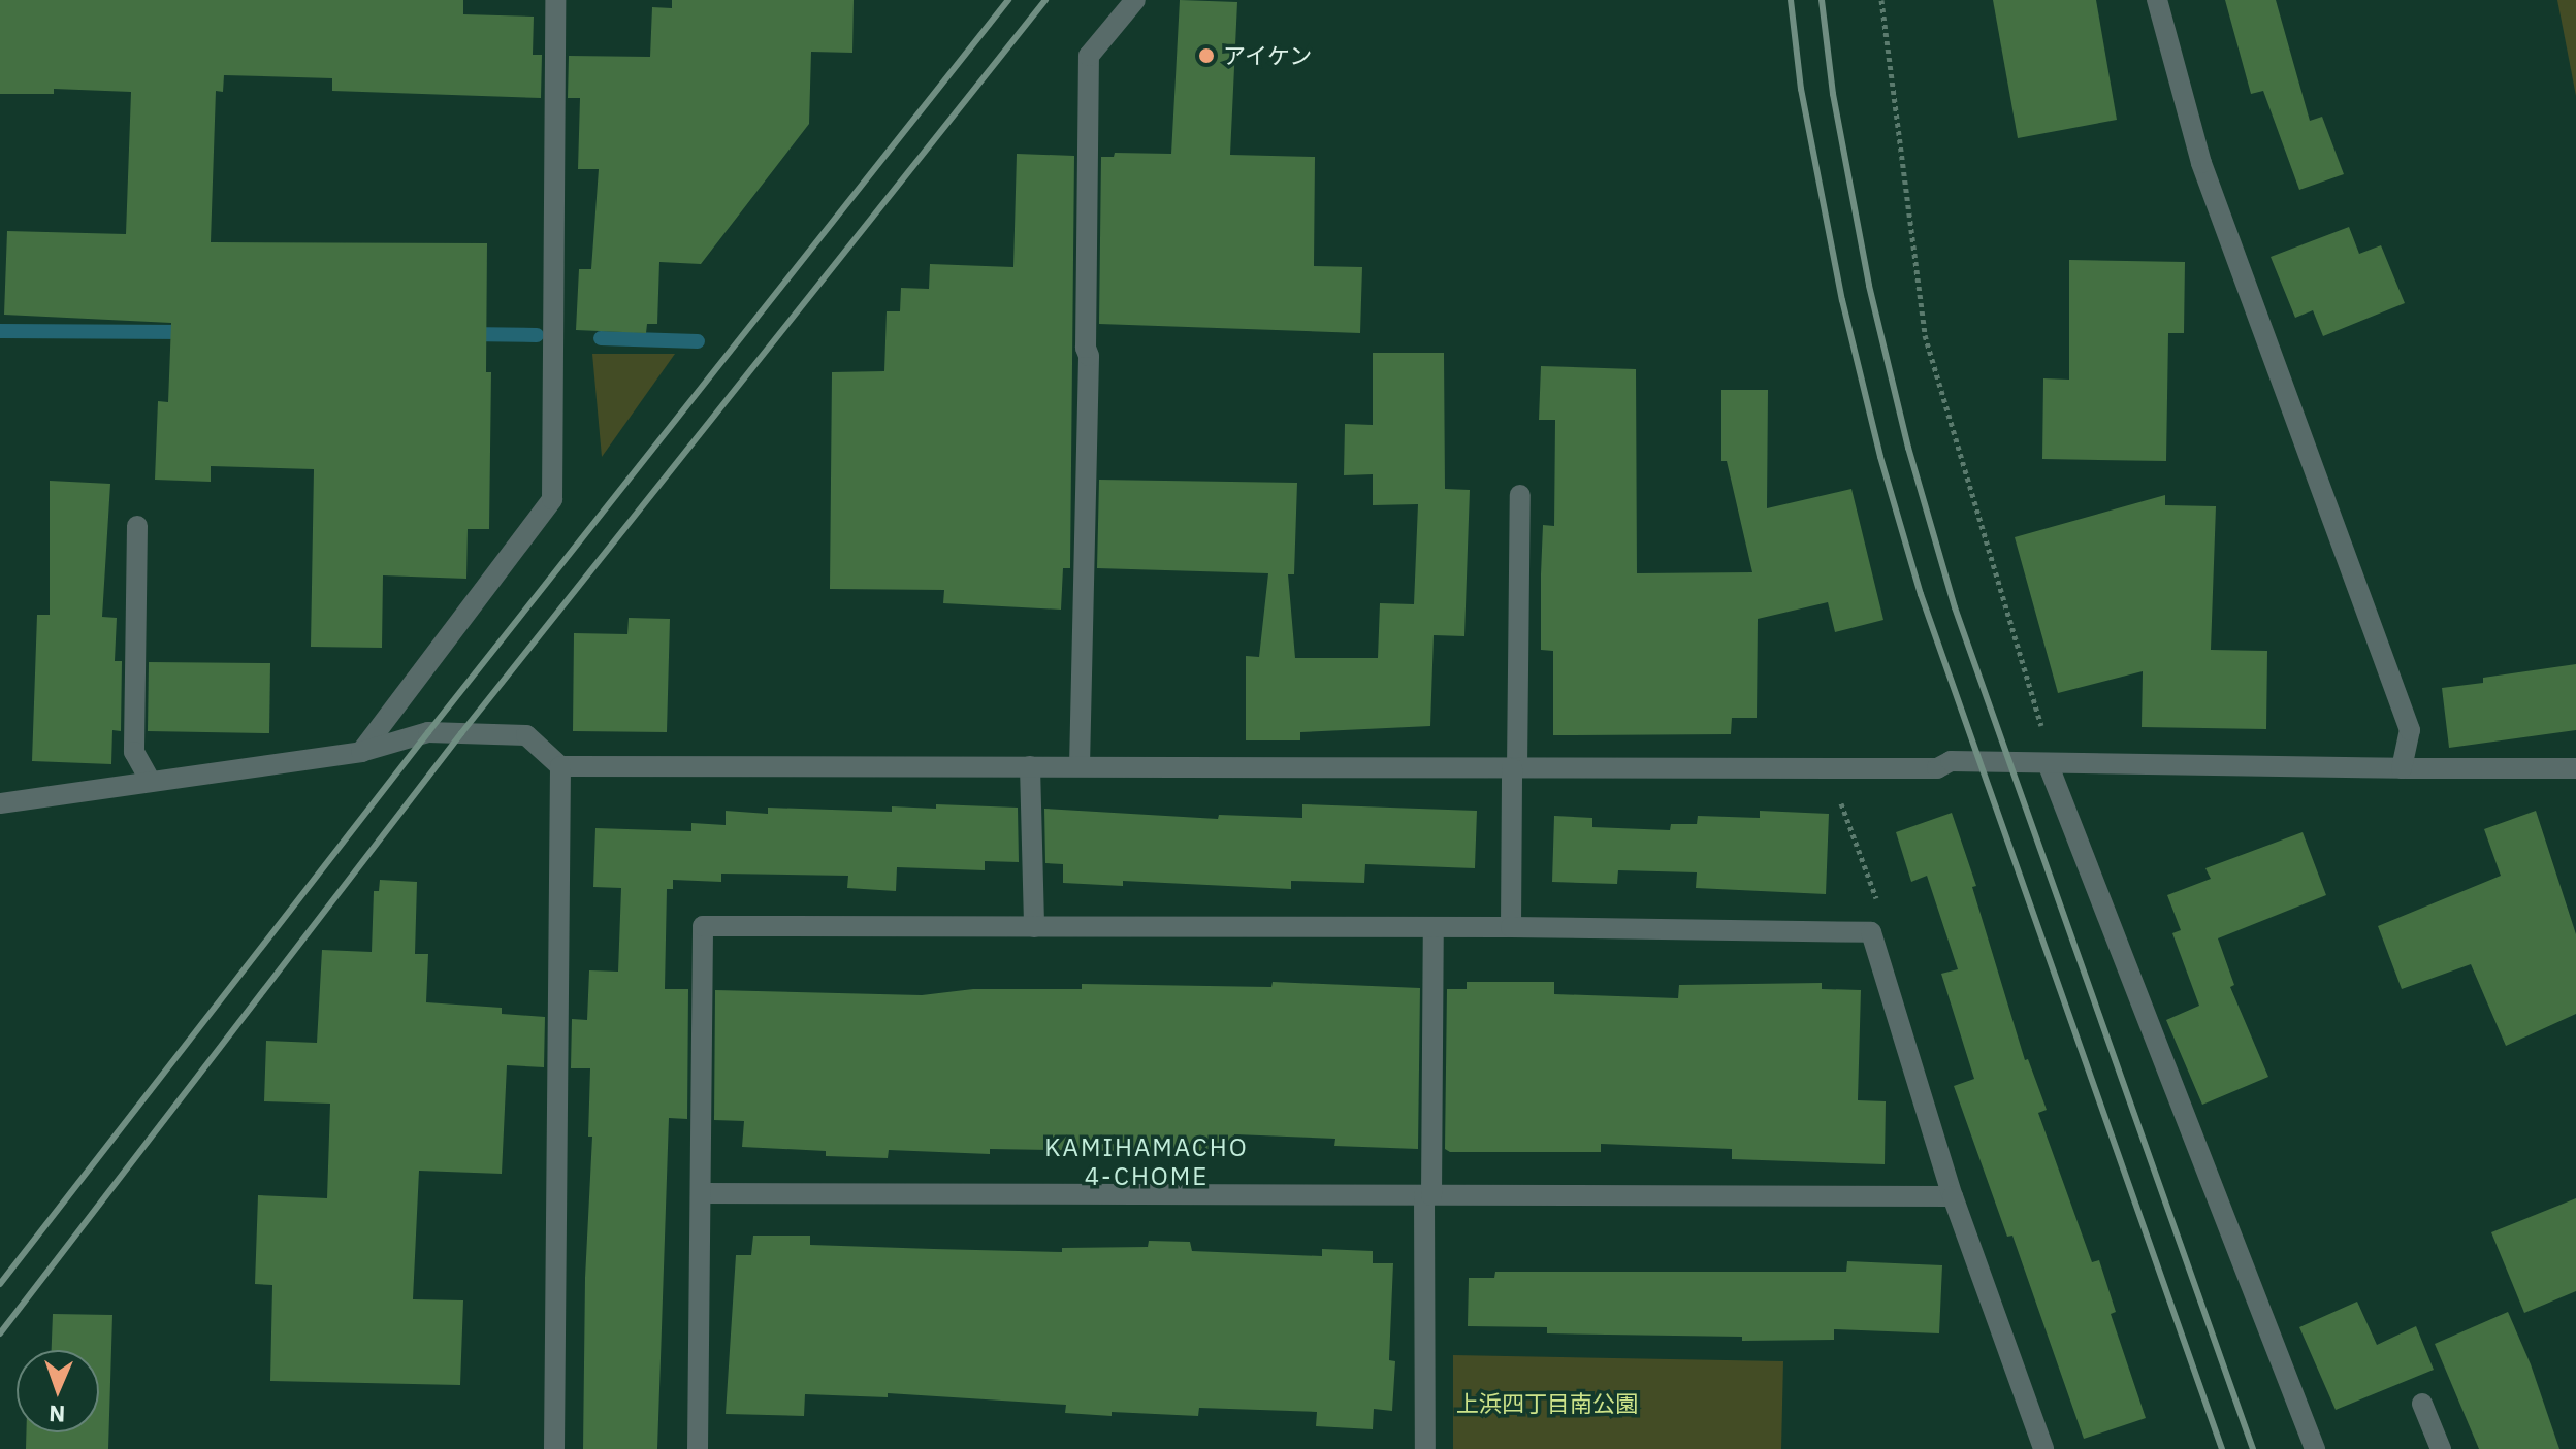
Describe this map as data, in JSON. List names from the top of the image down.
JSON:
{
  "districts": ["KAMIHAMACHO 4-CHOME"],
  "parks": ["上浜四丁目南公園"],
  "places": ["アイケン"],
  "north": "bottom"
}
